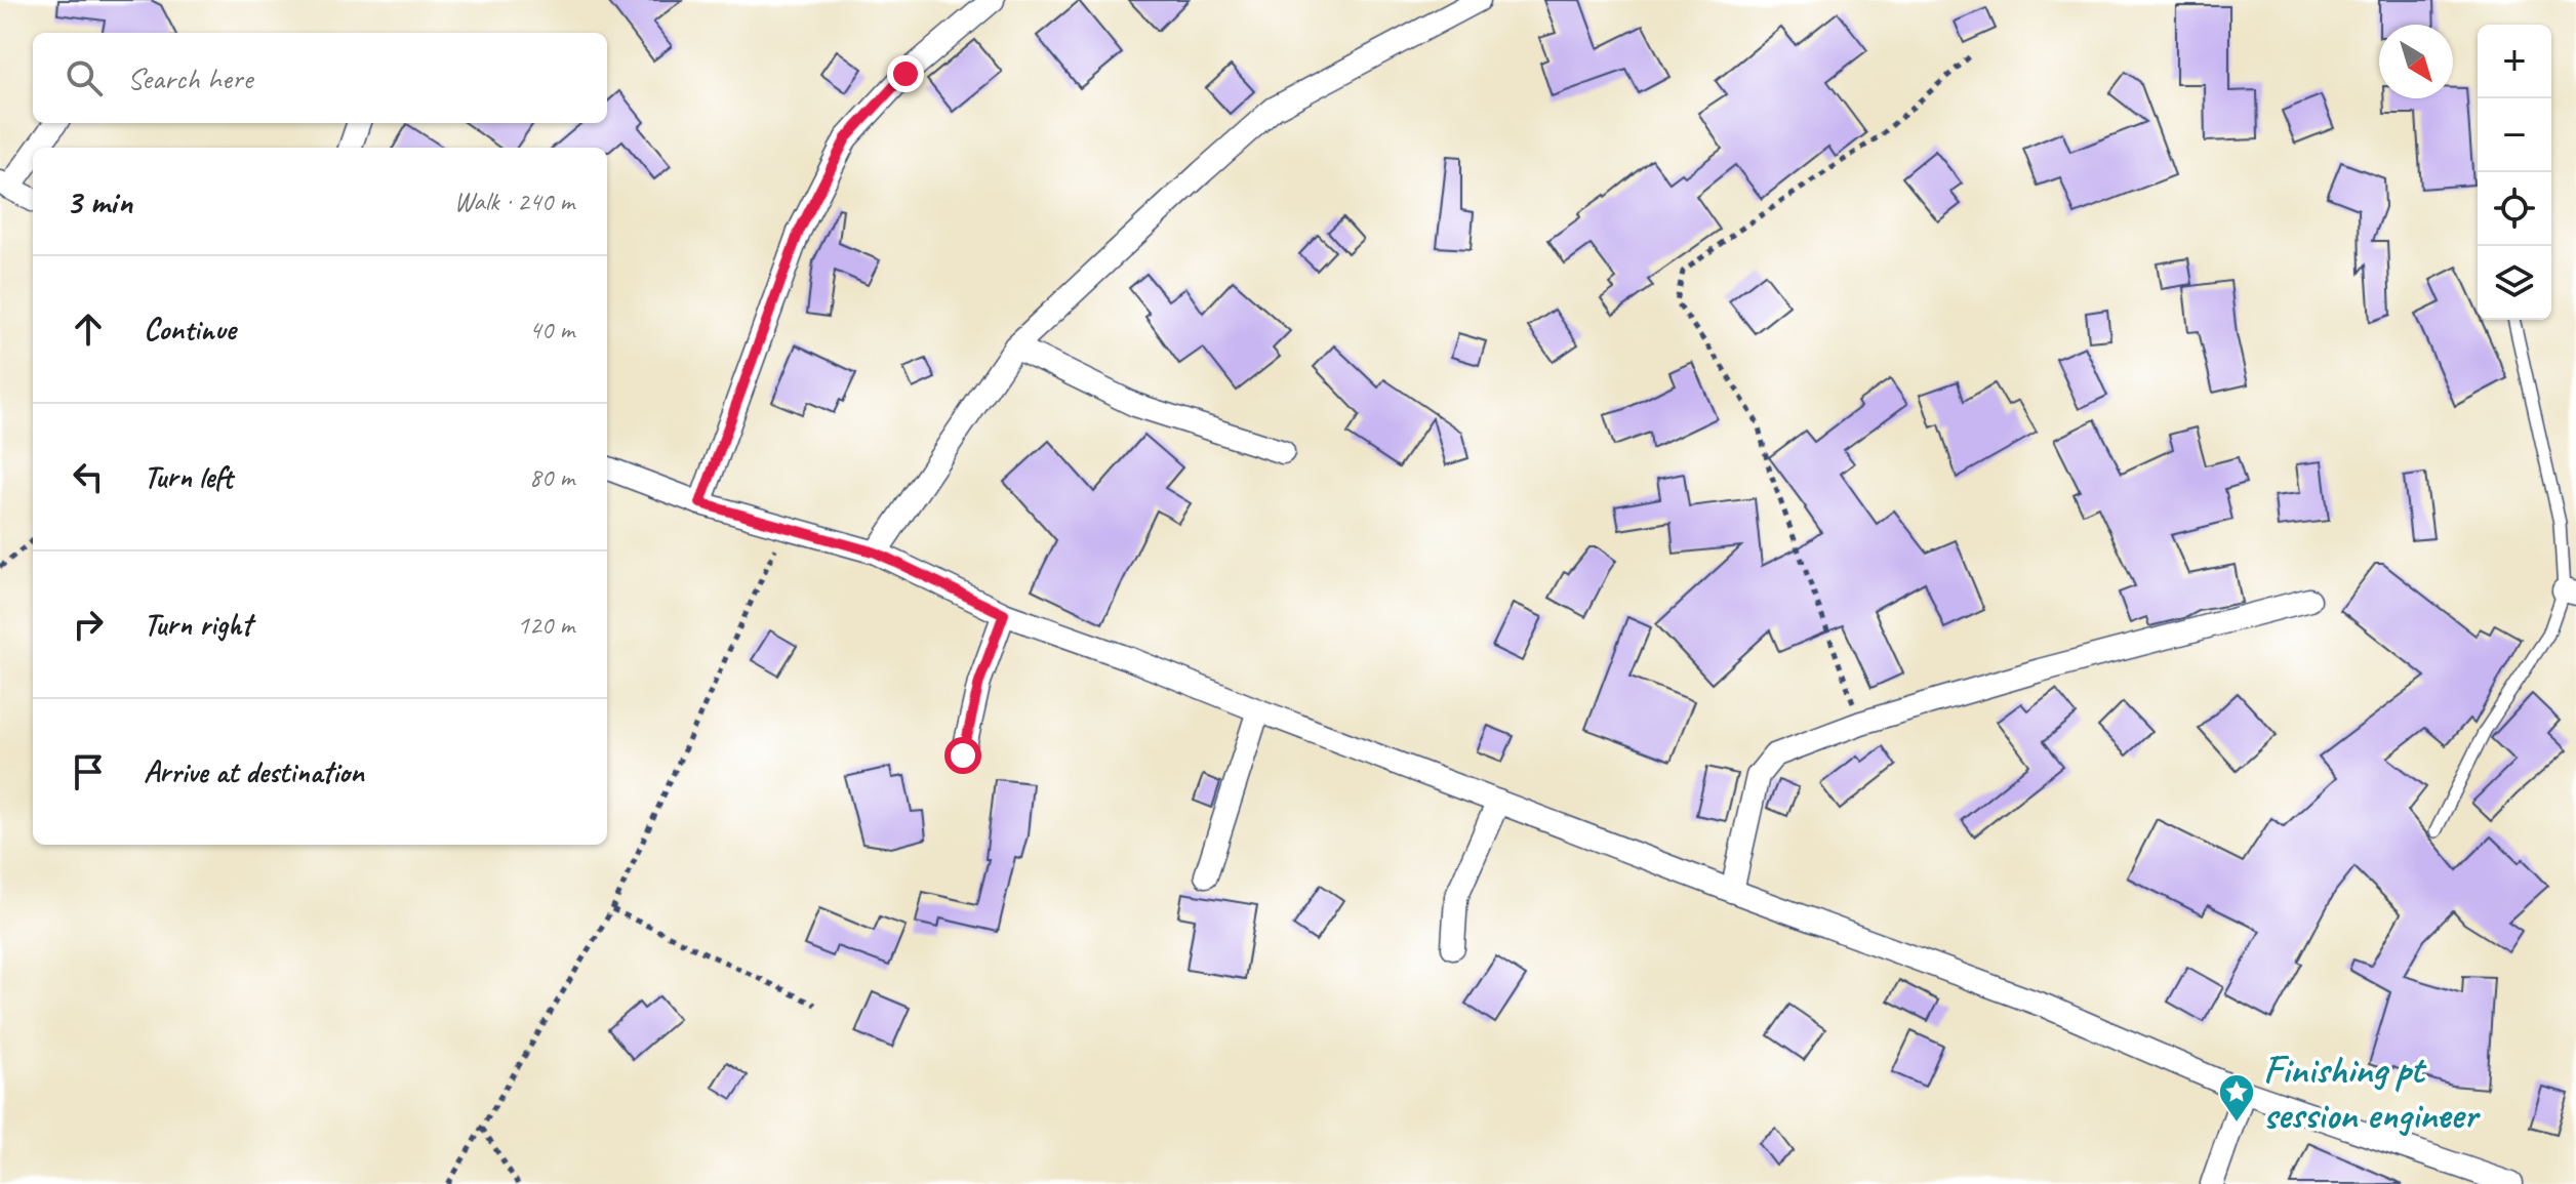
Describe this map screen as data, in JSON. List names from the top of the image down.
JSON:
{
  "places": {
    "place": ["Finishing pt session engineer"]
  },
  "north": "bottom right",
  "page": {
    "map_buttons": ["+", "−"],
    "search": "Search here",
    "heading": ["3 min", "Walk · 240 m"],
    "list": [
      ["Continue", "40 m"],
      ["Turn left", "80 m"],
      ["Turn right", "120 m"],
      "Arrive at destination"
    ]
  }
}
